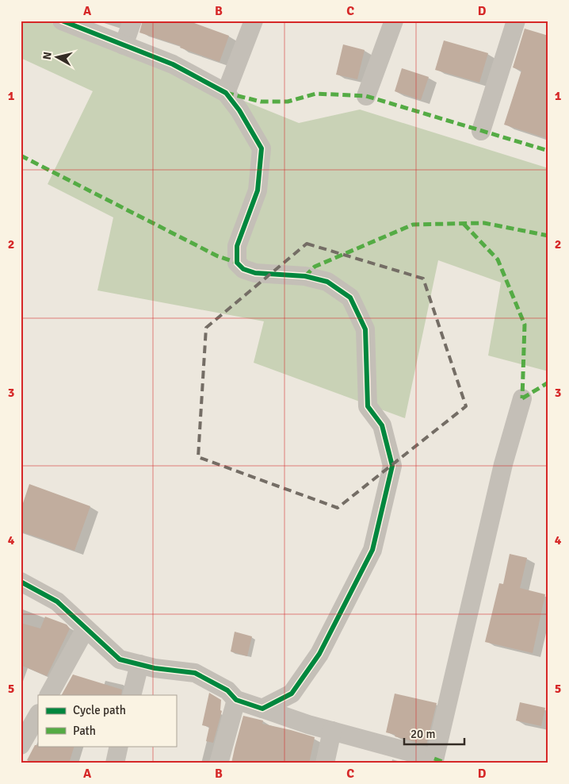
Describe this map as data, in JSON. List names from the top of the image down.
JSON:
{
  "legend": ["Cycle path", "Path"],
  "scale_bar": "20 m",
  "north": "left",
  "grid": {
    "columns": [
      "A",
      "B",
      "C",
      "D"
    ],
    "rows": [
      "1",
      "2",
      "3",
      "4",
      "5"
    ]
  }
}
